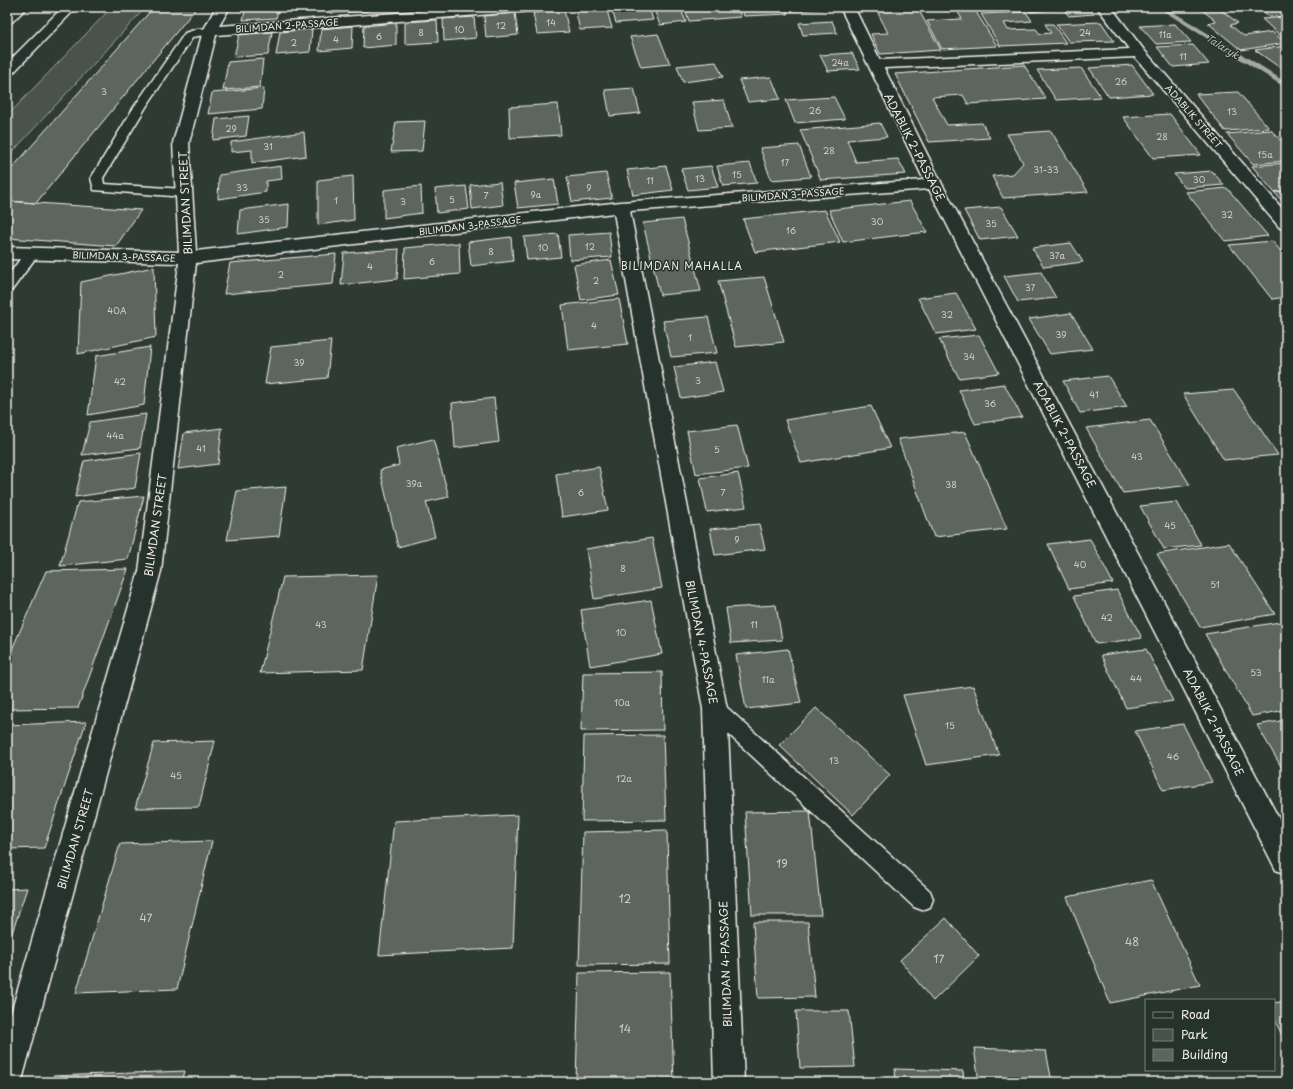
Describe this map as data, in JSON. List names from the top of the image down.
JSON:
{
  "streets": {
    "street": [
      "BILIMDAN 2-PASSAGE",
      "ADABLIK STREET",
      "АDАBLIK 2-PASSAGE",
      "BILIMDAN 3-PASSAGE",
      "BILIMDAN STREET",
      "BILIMDAN 4-PASSAGE"
    ]
  },
  "crossings": [
    ["BILIMDAN 2-PASSAGE", "BILIMDAN STREET"],
    ["АDАBLIK 2-PASSAGE", "BILIMDAN 3-PASSAGE"],
    ["BILIMDAN 3-PASSAGE", "BILIMDAN STREET"],
    ["BILIMDAN 3-PASSAGE", "BILIMDAN 4-PASSAGE"]
  ],
  "districts": ["BILIMDAN MAHALLA"],
  "water": ["Talaryk"],
  "house_numbers": [
    "14",
    "12",
    "10",
    "8",
    "24",
    "11a",
    "6",
    "4",
    "2",
    "11",
    "24a",
    "26",
    "3",
    "26",
    "13",
    "29",
    "28",
    "31",
    "28",
    "15a",
    "17",
    "31-33",
    "15",
    "13",
    "30",
    "11",
    "33",
    "9",
    "9a",
    "7",
    "5",
    "1",
    "3",
    "32",
    "35",
    "30",
    "35",
    "16",
    "12",
    "10",
    "8",
    "37a",
    "6",
    "4",
    "2",
    "2",
    "37",
    "40A",
    "32",
    "4",
    "39",
    "1",
    "34",
    "39",
    "3",
    "42",
    "41",
    "36",
    "44a",
    "41",
    "5",
    "43",
    "39a",
    "38",
    "6",
    "7",
    "45",
    "9",
    "40",
    "8",
    "51",
    "42",
    "43",
    "11",
    "10",
    "53",
    "44",
    "11a",
    "10a",
    "15",
    "46",
    "13",
    "45",
    "12a",
    "19",
    "12",
    "47",
    "48",
    "17",
    "14"
  ],
  "legend": ["Road", "Park", "Building"]
}
